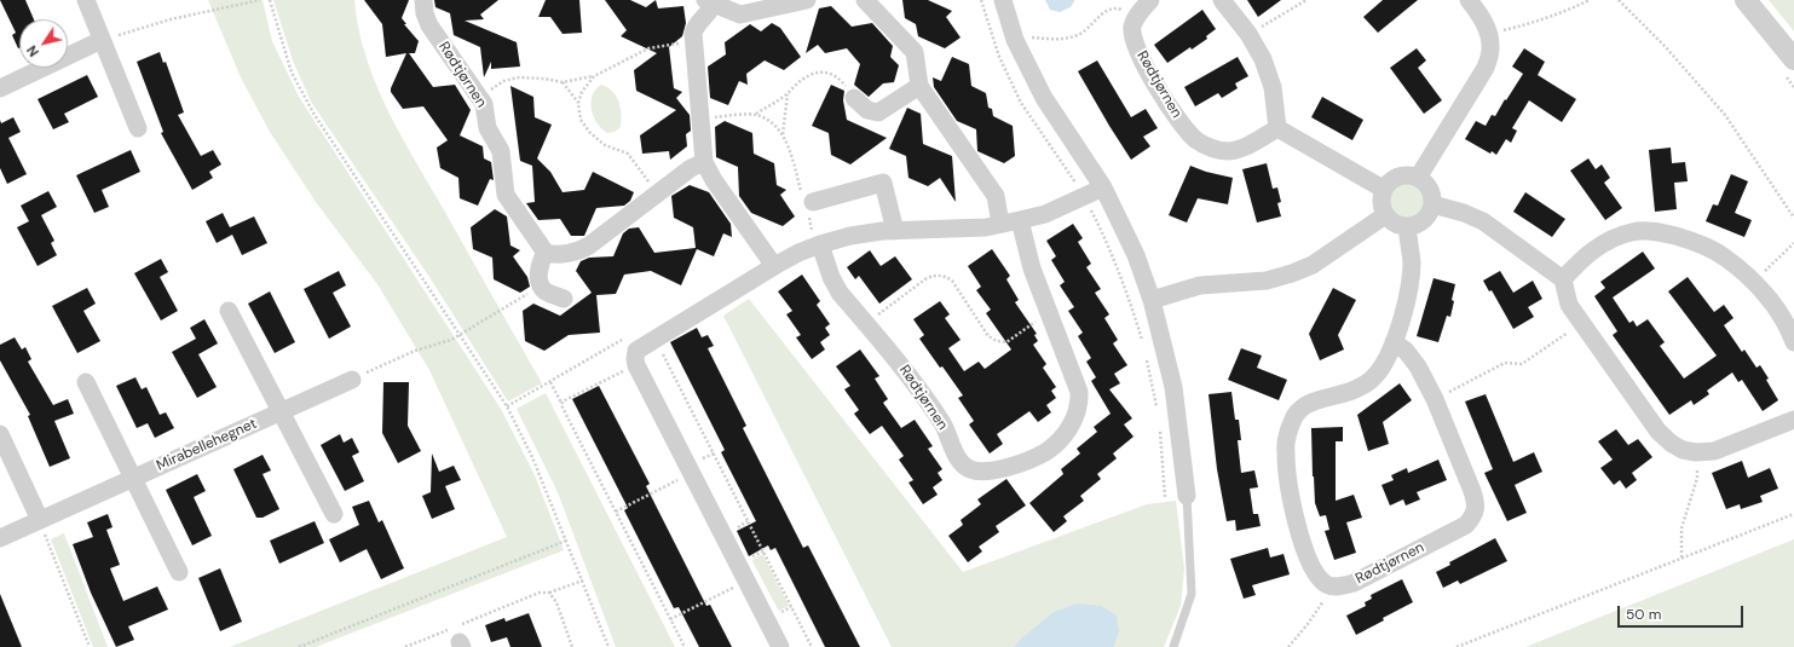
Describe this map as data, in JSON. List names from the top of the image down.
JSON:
{
  "streets": {
    "street": ["Rødtjørnen", "Mirabellehegnet"]
  },
  "scale_bar": "50 m",
  "north": "bottom left"
}
